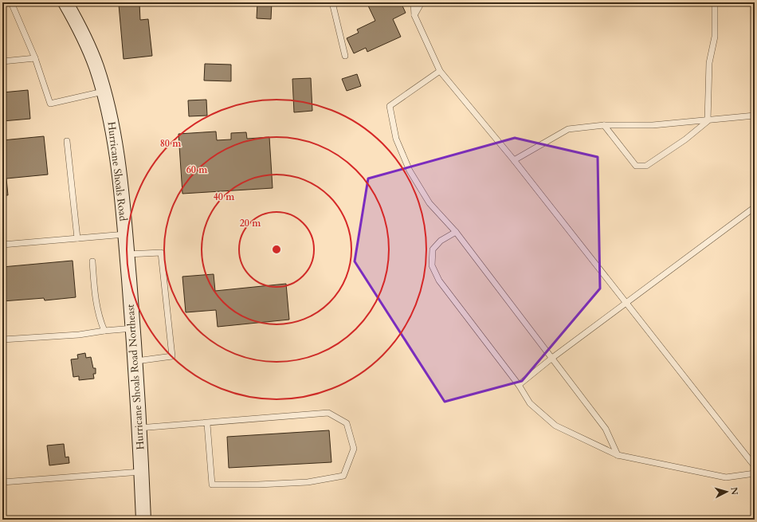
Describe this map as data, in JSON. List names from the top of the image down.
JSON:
{
  "streets": {
    "street": ["Hurricane Shoals Road", "Hurricane Shoals Road Northeast"]
  },
  "crossings": [
    ["Hurricane Shoals Road", "Hurricane Shoals Road Northeast"]
  ],
  "north": "right",
  "rings": [
    "80 m",
    "60 m",
    "40 m",
    "20 m"
  ]
}
